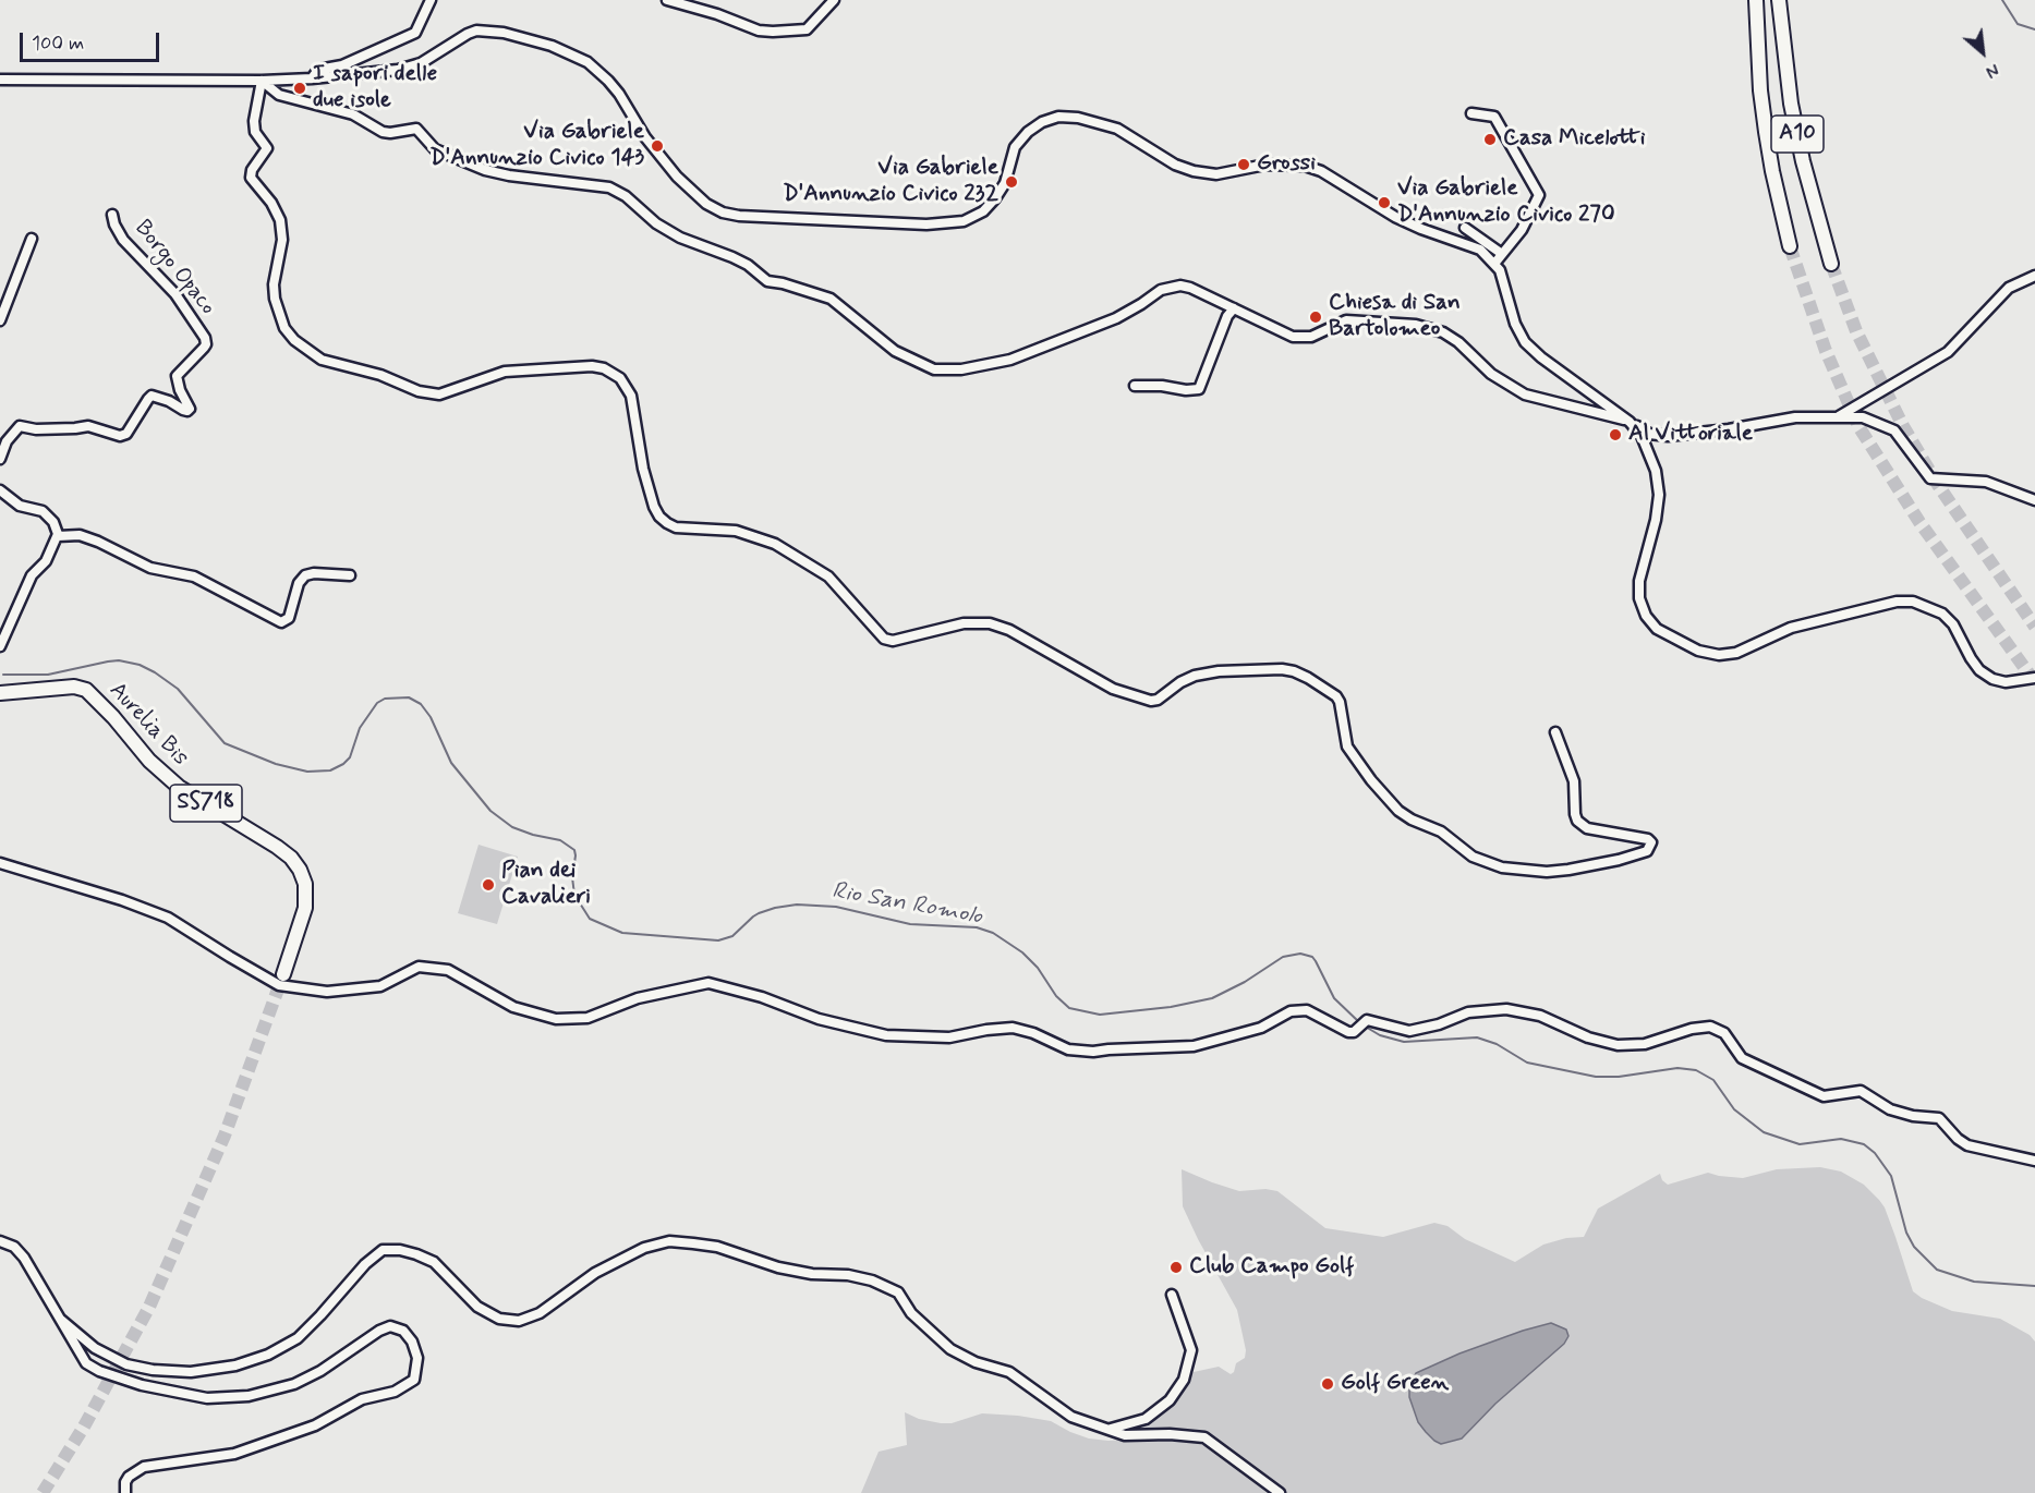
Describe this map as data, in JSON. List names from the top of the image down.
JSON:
{
  "streets": {
    "highway": ["A10", "Aurelia Bis", "SS718"],
    "street": ["Borgo Opaco"]
  },
  "crossings": [
    ["Aurelia Bis", "SS718"]
  ],
  "water": ["Rio San Romolo"],
  "places": [
    "I sapori delle due isole",
    "Casa Micelotti",
    "Via Gabriele D'Annunzio Civico 143",
    "Grossi",
    "Via Gabriele D'Annunzio Civico 232",
    "Via Gabriele D'Annunzio Civico 270",
    "Chiesa di San Bartolomeo",
    "Al Vittoriale",
    "Pian dei Cavalieri",
    "Club Campo Golf",
    "Golf Green"
  ],
  "scale_bar": "100 m",
  "north": "bottom right"
}
